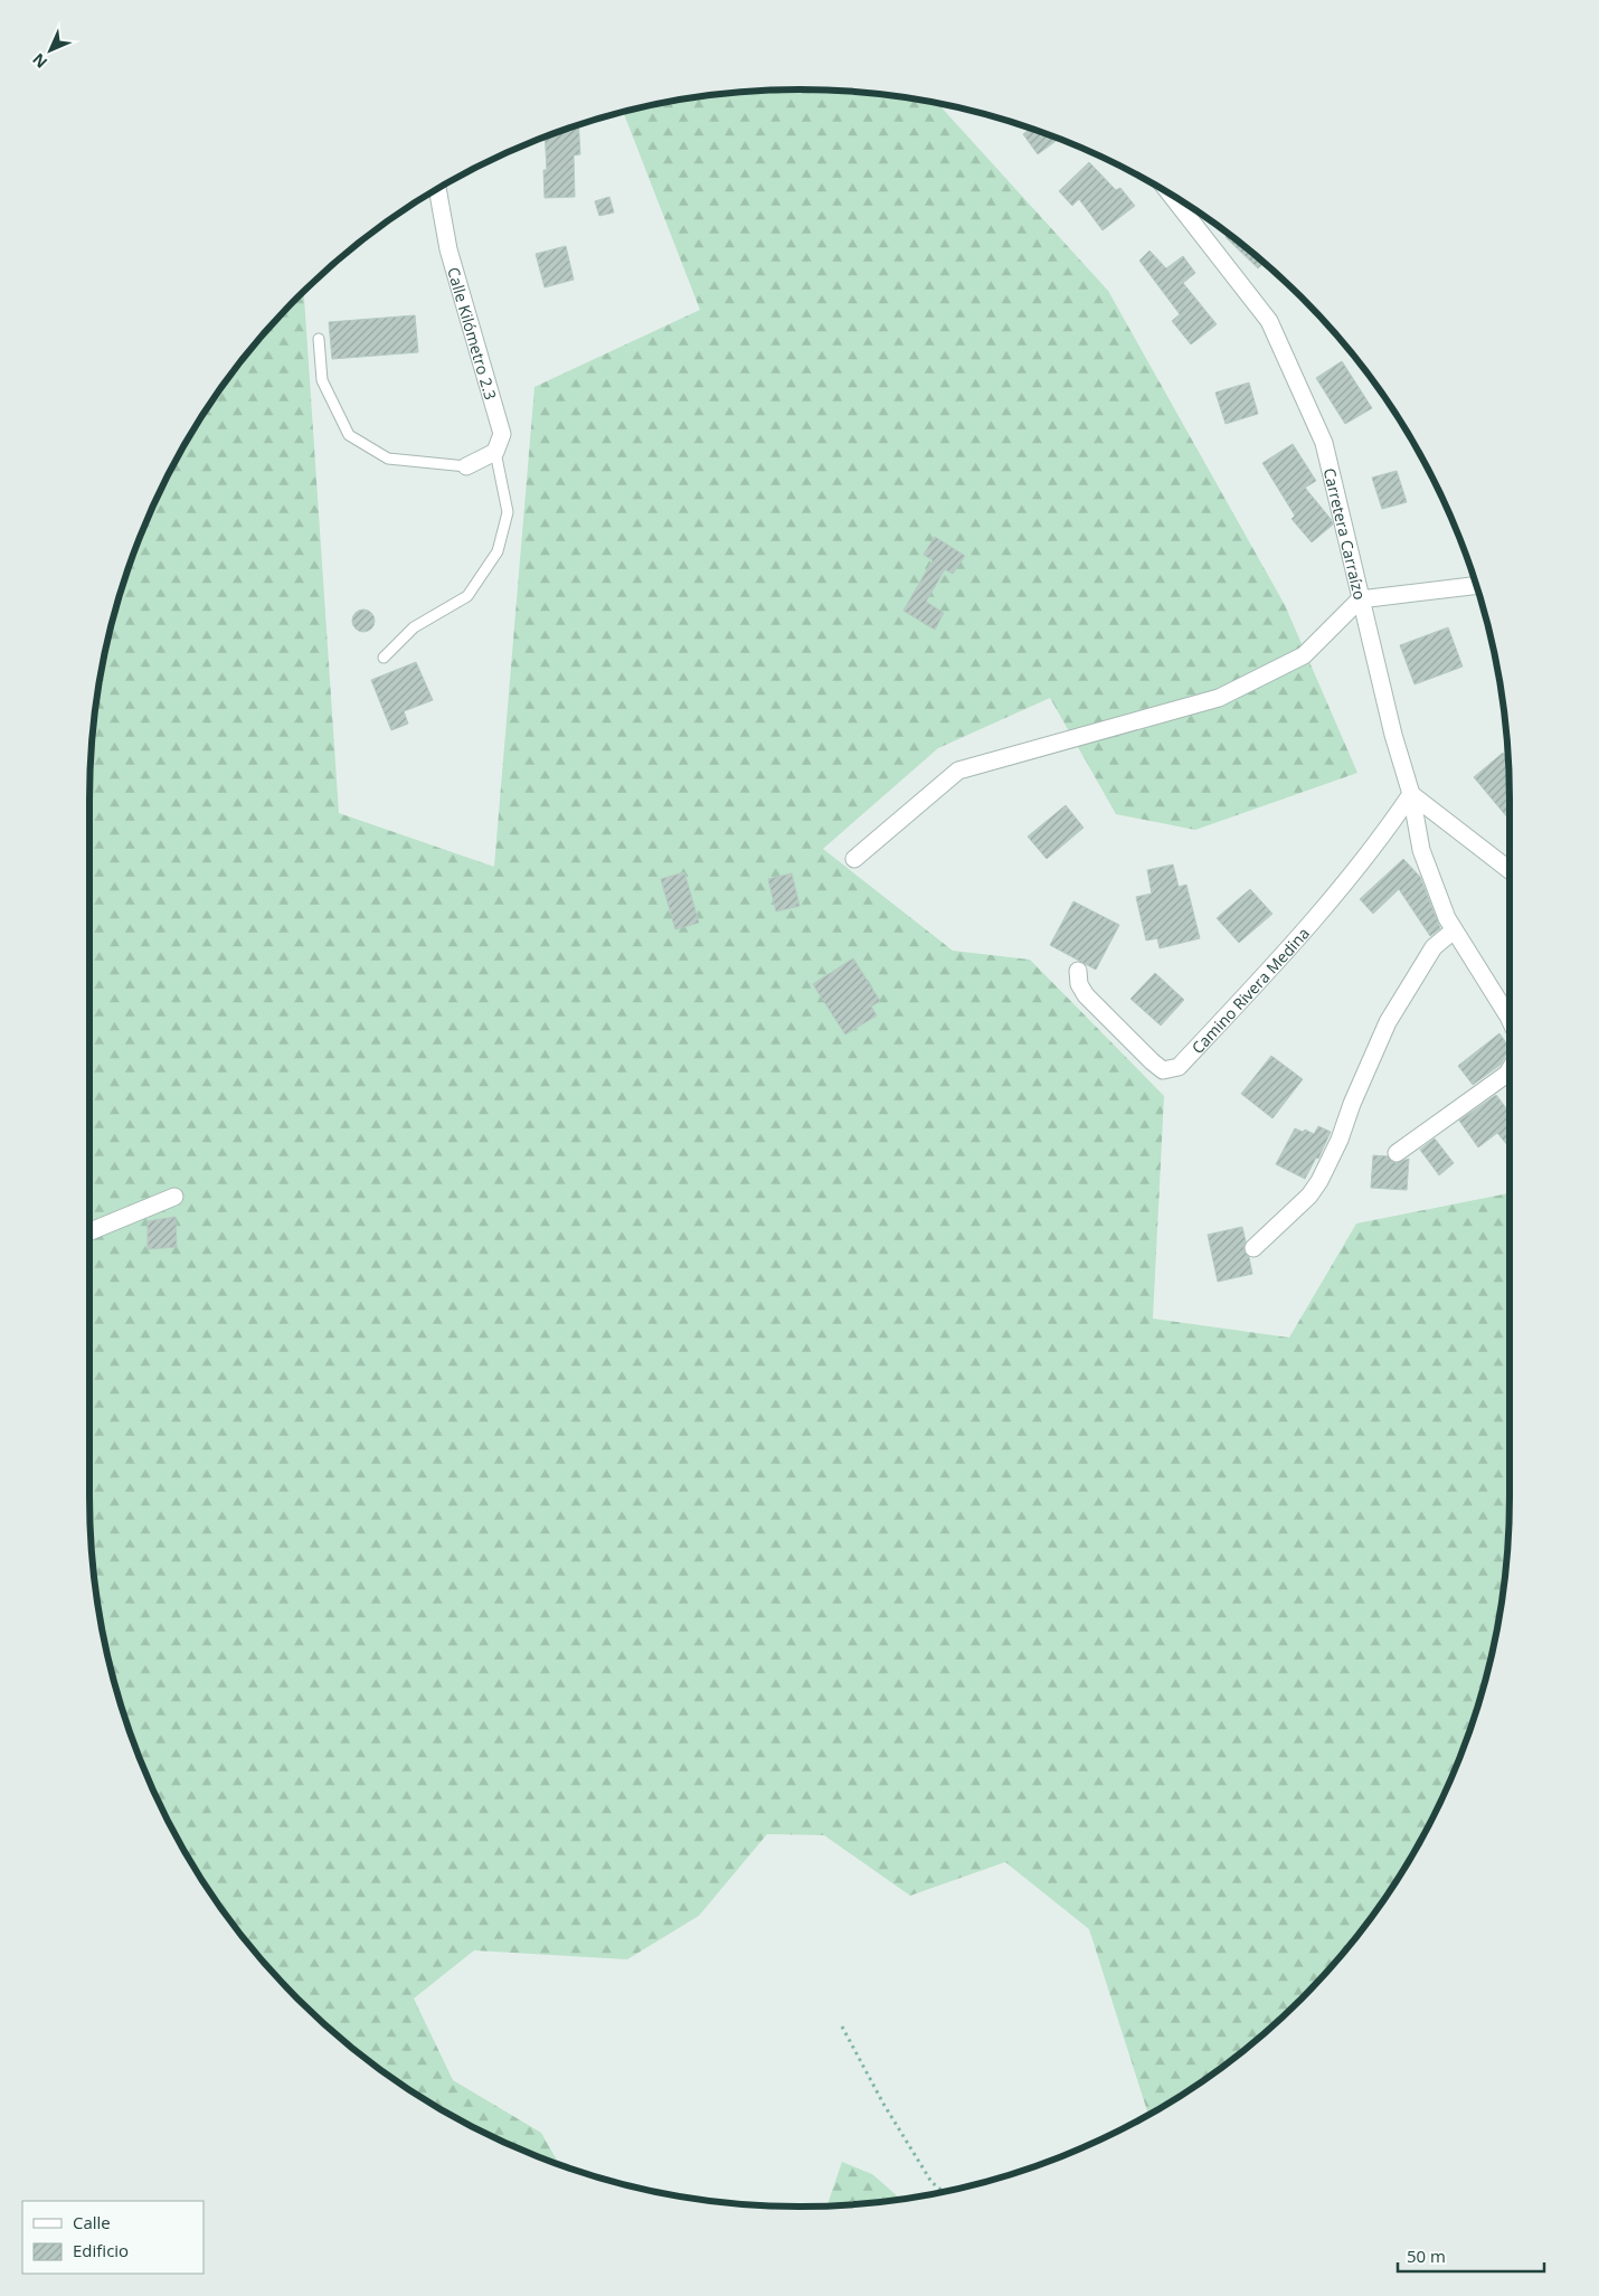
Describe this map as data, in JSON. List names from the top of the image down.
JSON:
{
  "streets": {
    "street": ["Calle Kilómetro 2.3", "Carretera Carraízo", "Camino Rivera Medina"]
  },
  "crossings": [
    ["Carretera Carraízo", "Camino Rivera Medina"]
  ],
  "legend": ["Calle", "Edificio"],
  "scale_bar": "50 m",
  "north": "bottom left"
}
